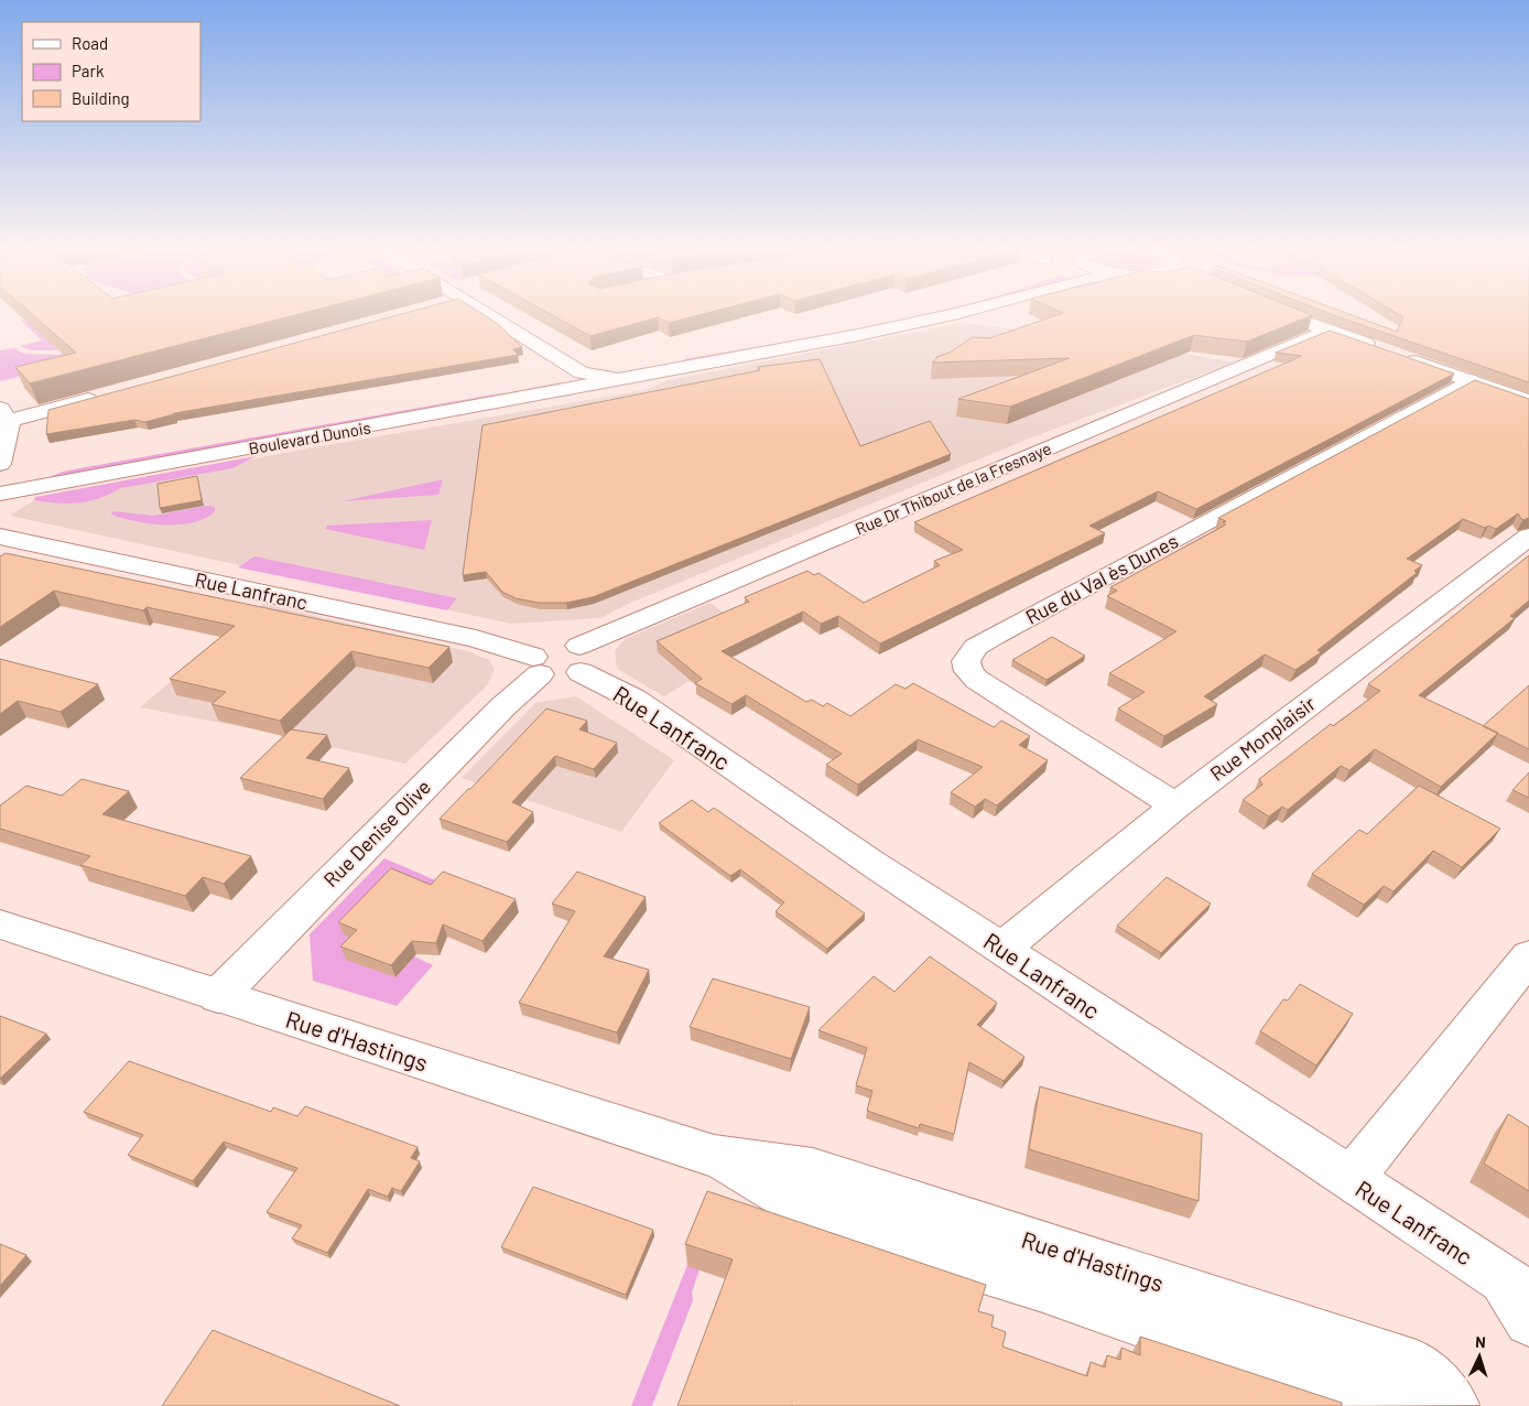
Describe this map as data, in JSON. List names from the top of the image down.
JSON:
{
  "streets": {
    "street": [
      "Boulevard Dunois",
      "Rue Dr Thibout de la Fresnaye",
      "Rue du Val ès Dunes",
      "Rue Lanfranc",
      "Rue Monplaisir",
      "Rue Denise Olive",
      "Rue d'Hastings"
    ]
  },
  "crossings": [
    ["Rue Dr Thibout de la Fresnaye", "Rue Lanfranc"],
    ["Rue Dr Thibout de la Fresnaye", "Rue Denise Olive"],
    ["Rue du Val ès Dunes", "Rue Monplaisir"],
    ["Rue Lanfranc", "Rue Monplaisir"],
    ["Rue Lanfranc", "Rue Denise Olive"],
    ["Rue Denise Olive", "Rue d'Hastings"]
  ],
  "legend": ["Road", "Park", "Building"],
  "north": "top"
}
